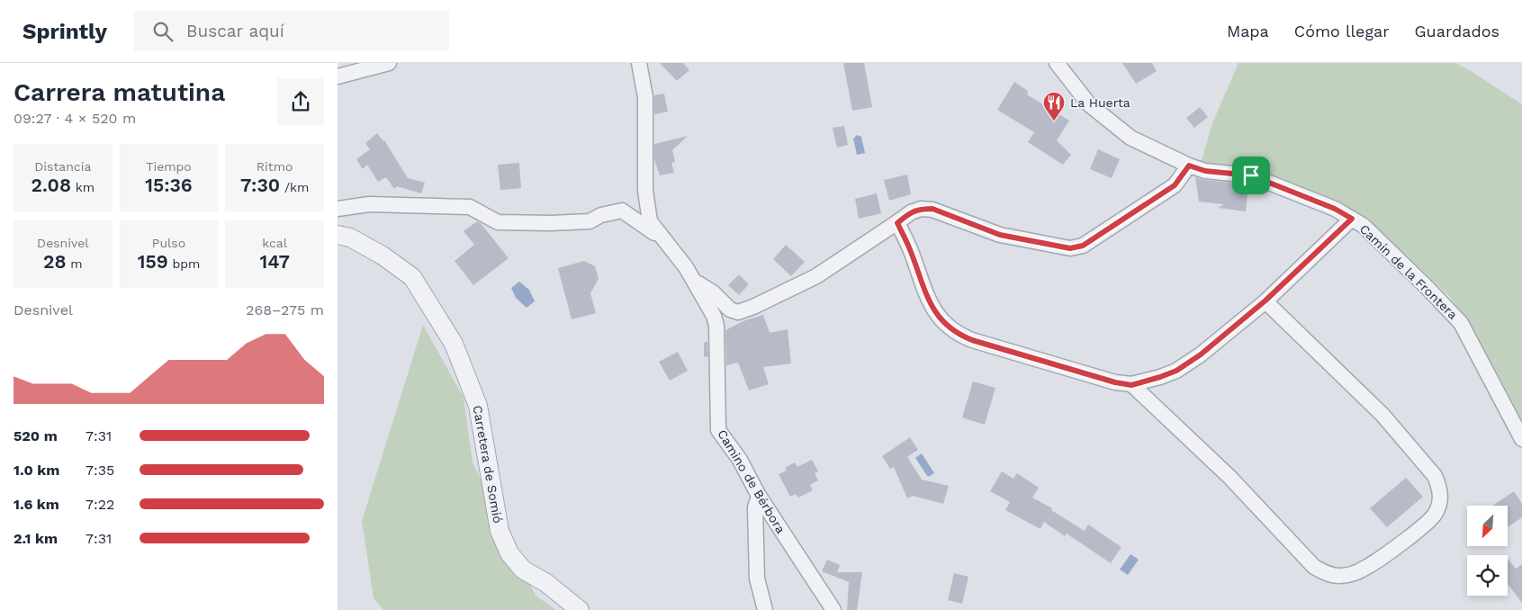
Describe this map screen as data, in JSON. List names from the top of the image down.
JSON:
{
  "streets": {
    "street": ["Camín de la Frontera", "Carretera de Somió", "Camino de Bérbora"]
  },
  "places": {
    "restaurant": ["La Huerta"]
  },
  "north": "bottom left",
  "page": {
    "header": "Sprintly",
    "search": "Buscar aquí",
    "nav": ["Mapa", "Cómo llegar", "Guardados"],
    "heading": ["Carrera matutina", "09:27 · 4 × 520 m"],
    "stats": [
      ["Distancia", "2.08 km"],
      ["Tiempo", "15:36"],
      ["Ritmo", "7:30 /km"],
      ["Desnivel", "28 m"],
      ["Pulso", "159 bpm"],
      ["kcal", "147"]
    ],
    "chart": ["Desnivel", "268–275 m"],
    "list": [
      {
        "name": "520 m",
        "note": "7:31"
      },
      {
        "name": "1.0 km",
        "note": "7:35"
      },
      {
        "name": "1.6 km",
        "note": "7:22"
      },
      {
        "name": "2.1 km",
        "note": "7:31"
      }
    ]
  }
}
